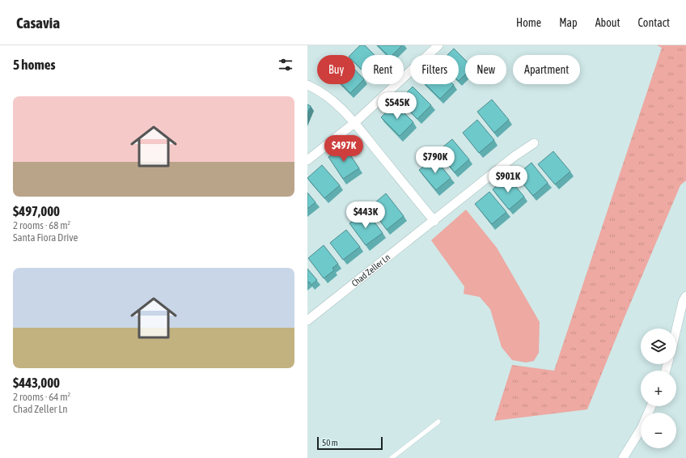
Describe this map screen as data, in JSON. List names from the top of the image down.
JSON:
{
  "streets": {
    "street": ["Chad Zeller Ln"]
  },
  "scale_bar": "50 m",
  "page": {
    "header": "Casavia",
    "nav": [
      "Home",
      "Map",
      "About",
      "Contact"
    ],
    "heading": "5 homes",
    "chip": [
      "Buy",
      "Rent",
      "Filters",
      "New",
      "Apartment"
    ],
    "list": [
      {
        "name": "$497,000",
        "note": "2 rooms · 68 m² · Santa Fiora Drive"
      },
      {
        "name": "$443,000",
        "note": "2 rooms · 64 m² · Chad Zeller Ln"
      }
    ],
    "price": [
      "$545K",
      "$497K",
      "$790K",
      "$901K",
      "$443K"
    ],
    "map_buttons": ["+", "−"],
    "scale": "50 m"
  }
}
